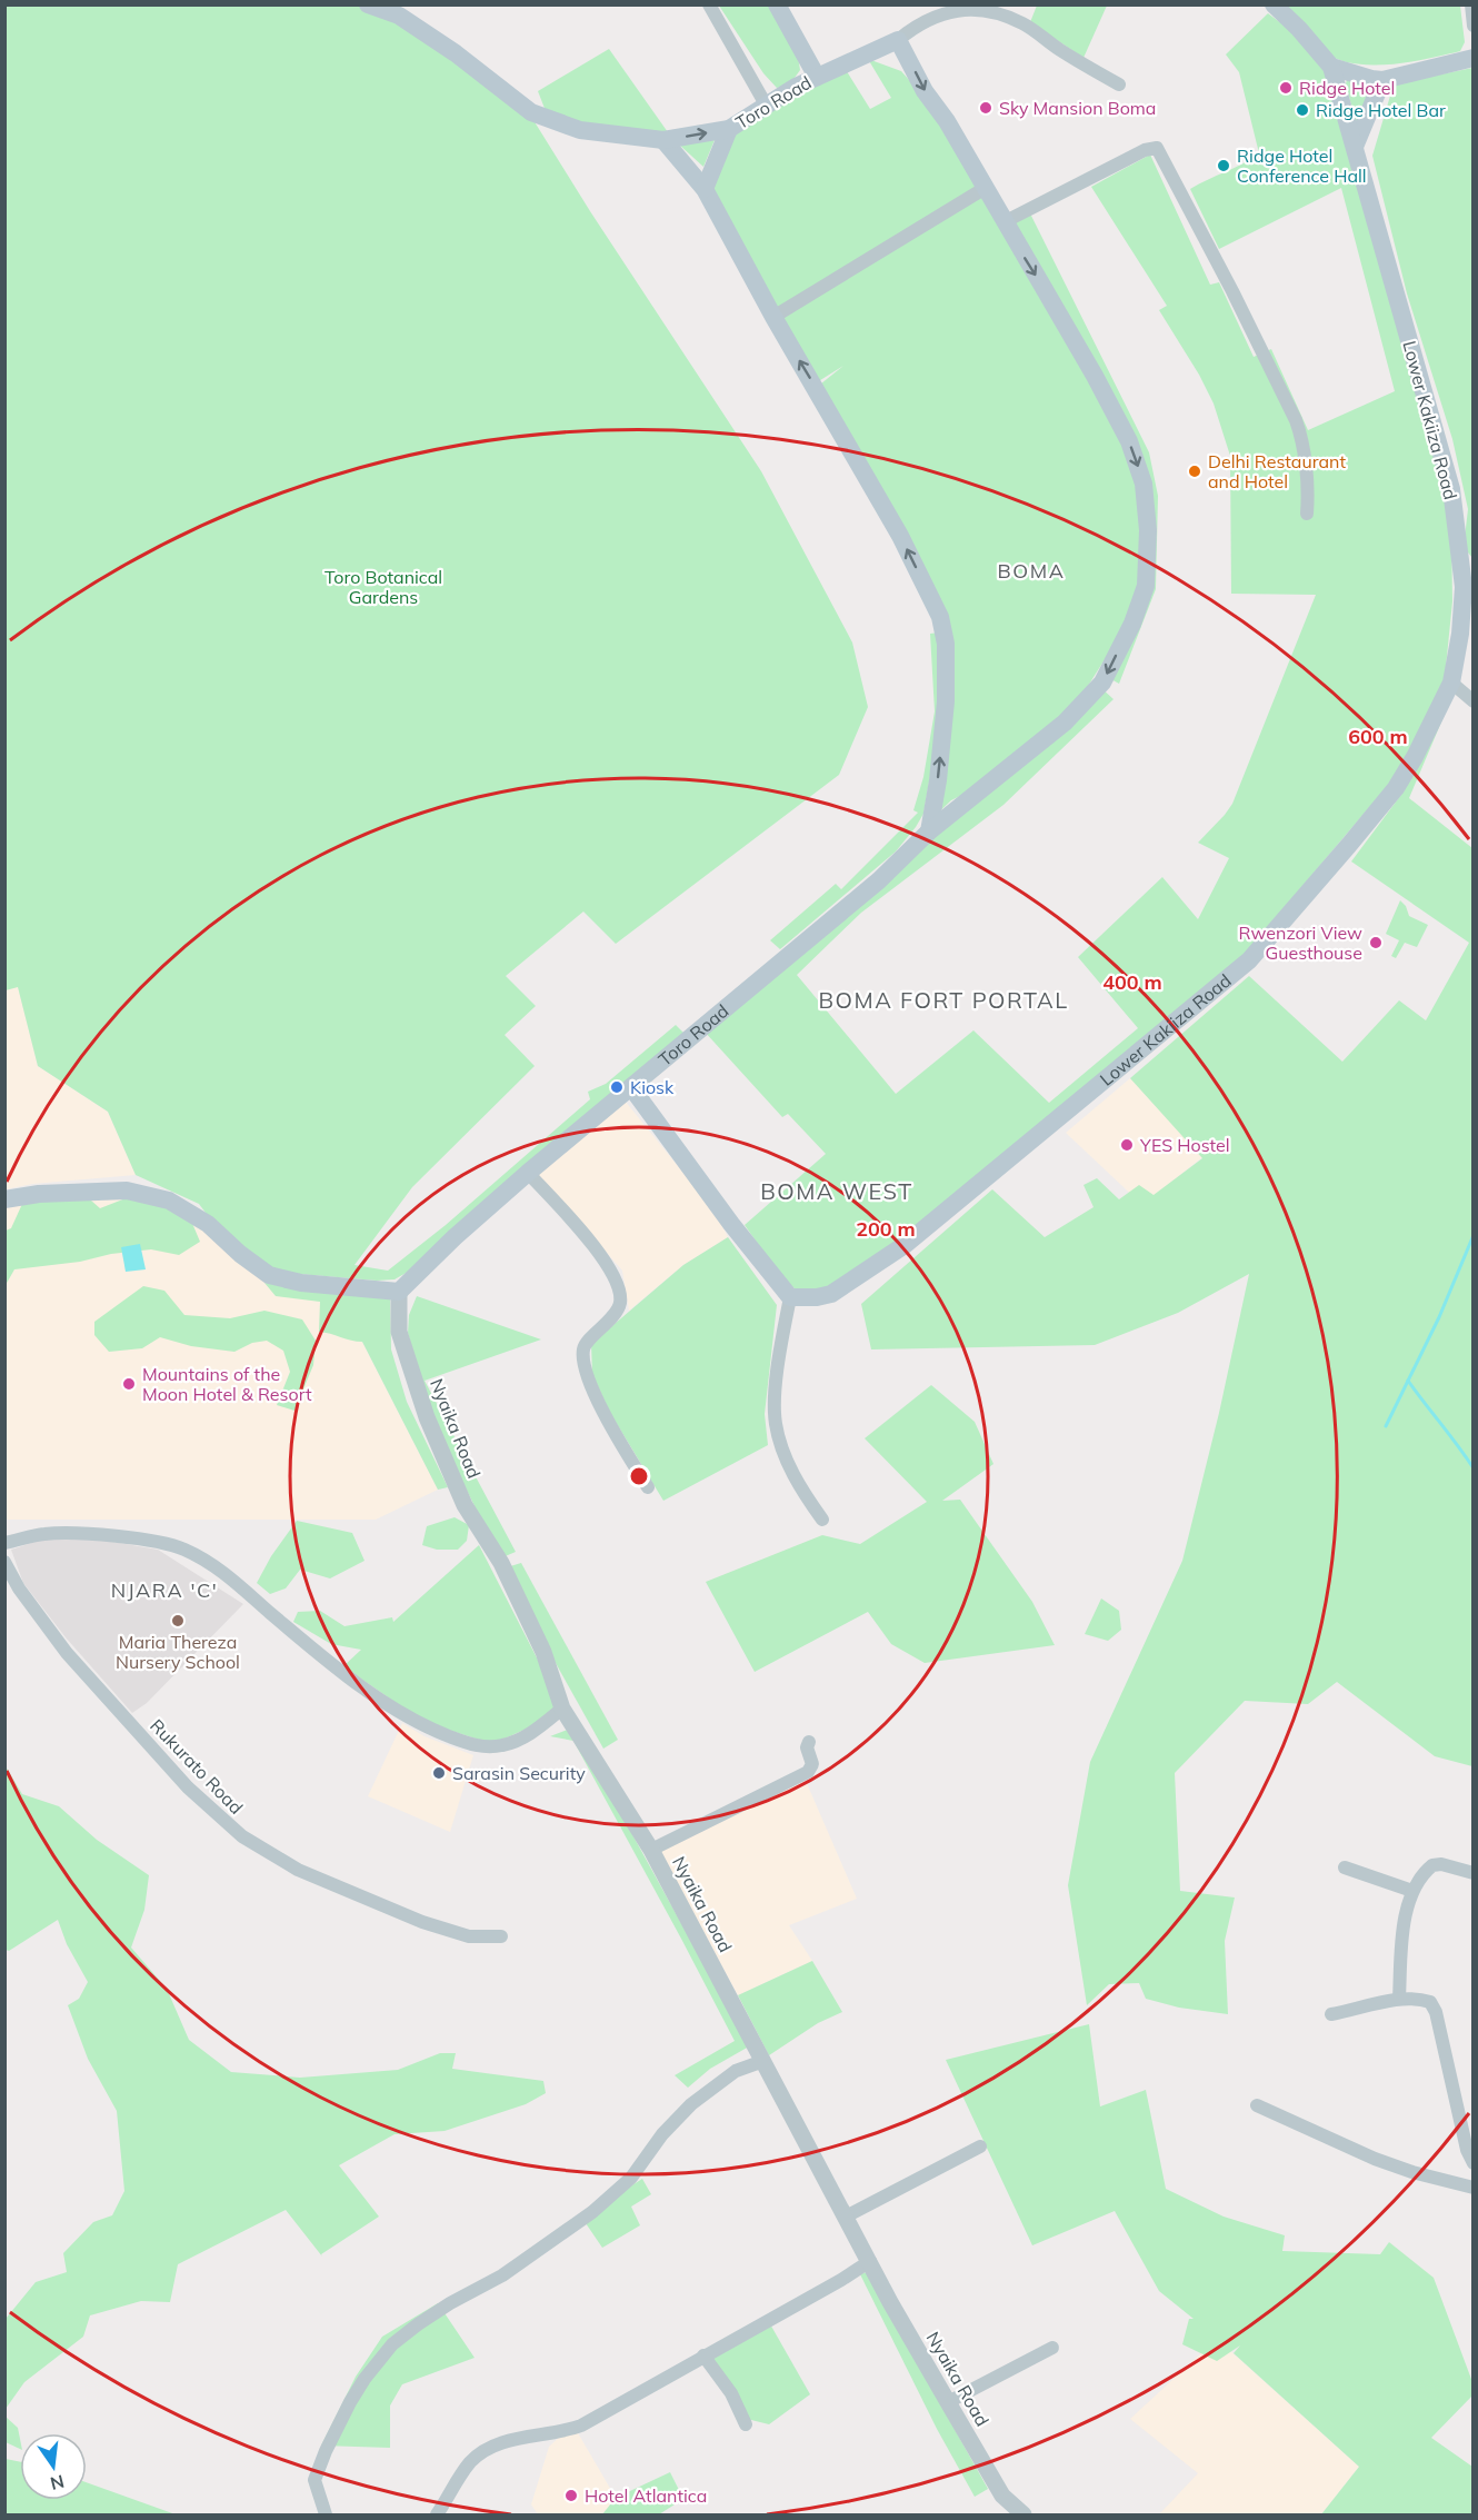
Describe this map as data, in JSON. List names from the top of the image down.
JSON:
{
  "streets": {
    "main road": ["Toro Road", "Lower Kakiiza Road"],
    "street": ["Nyaika Road", "Rukurato Road"]
  },
  "crossings": [
    ["Toro Road", "Nyaika Road"]
  ],
  "one_way": ["Toro Road"],
  "districts": [
    "BOMA",
    "BOMA FORT PORTAL",
    "BOMA WEST",
    "NJARA 'C'"
  ],
  "parks": ["Toro Botanical Gardens"],
  "places": [
    "Ridge Hotel",
    "Sky Mansion Boma",
    "Ridge Hotel Bar",
    "Ridge Hotel Conference Hall",
    "Delhi Restaurant and Hotel",
    "Rwenzori View Guesthouse",
    "Kiosk",
    "YES Hostel",
    "Mountains of the Moon Hotel & Resort",
    "Maria Thereza Nursery School",
    "Sarasin Security",
    "Hotel Atlantica"
  ],
  "north": "bottom",
  "rings": ["600 m", "400 m", "200 m"]
}
